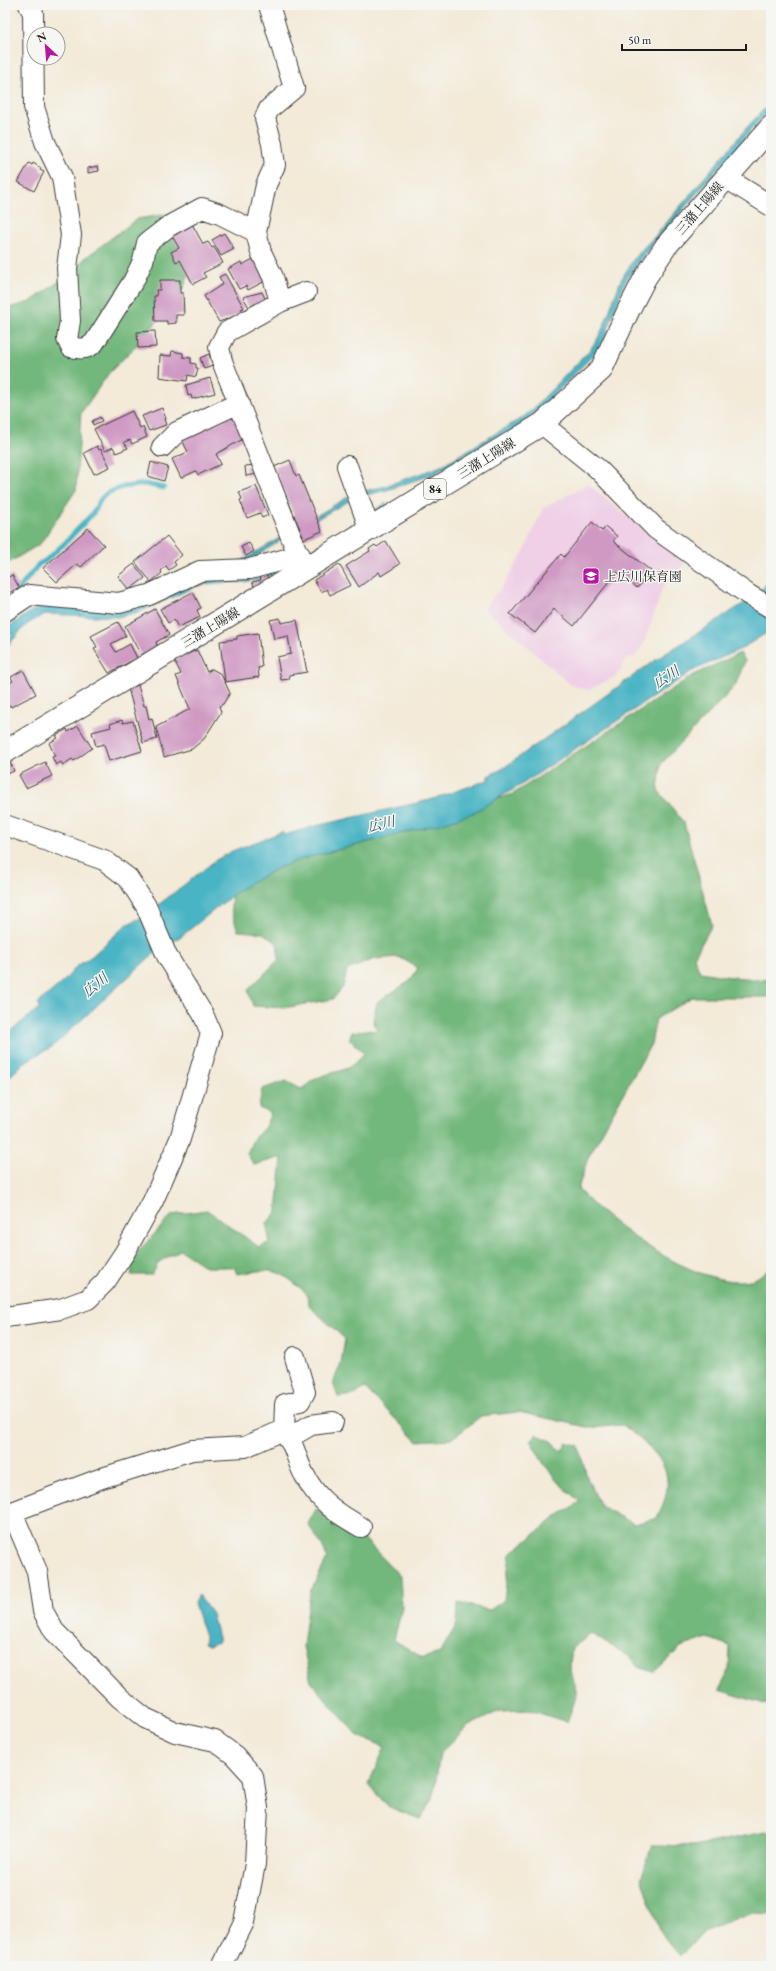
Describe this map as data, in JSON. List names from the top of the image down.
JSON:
{
  "streets": {
    "main road": ["三潴上陽線", "84"]
  },
  "water": ["広川"],
  "places": {
    "school or university": ["上広川保育園"]
  },
  "scale_bar": "50 m",
  "north": "top left"
}
